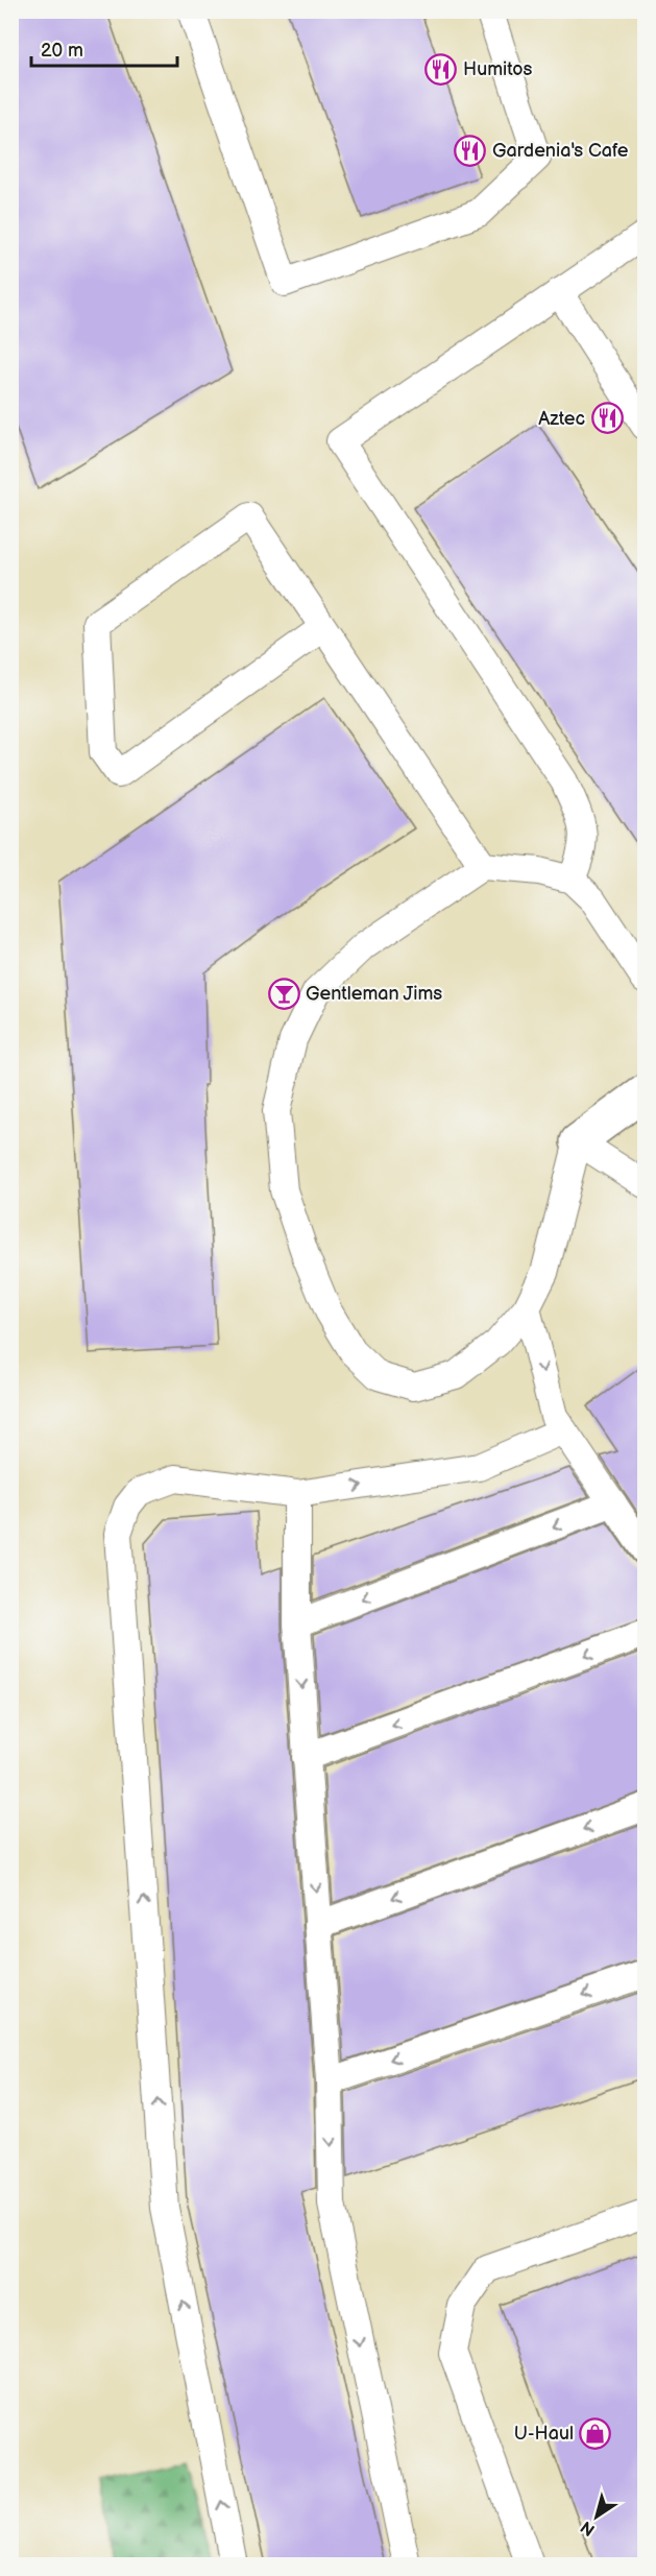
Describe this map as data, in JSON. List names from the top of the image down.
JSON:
{
  "places": {
    "restaurant": ["Humitos", "Gardenia's Cafe", "Aztec"],
    "bar": ["Gentleman Jims"],
    "shop": ["U-Haul"]
  },
  "scale_bar": "20 m",
  "north": "bottom left"
}
